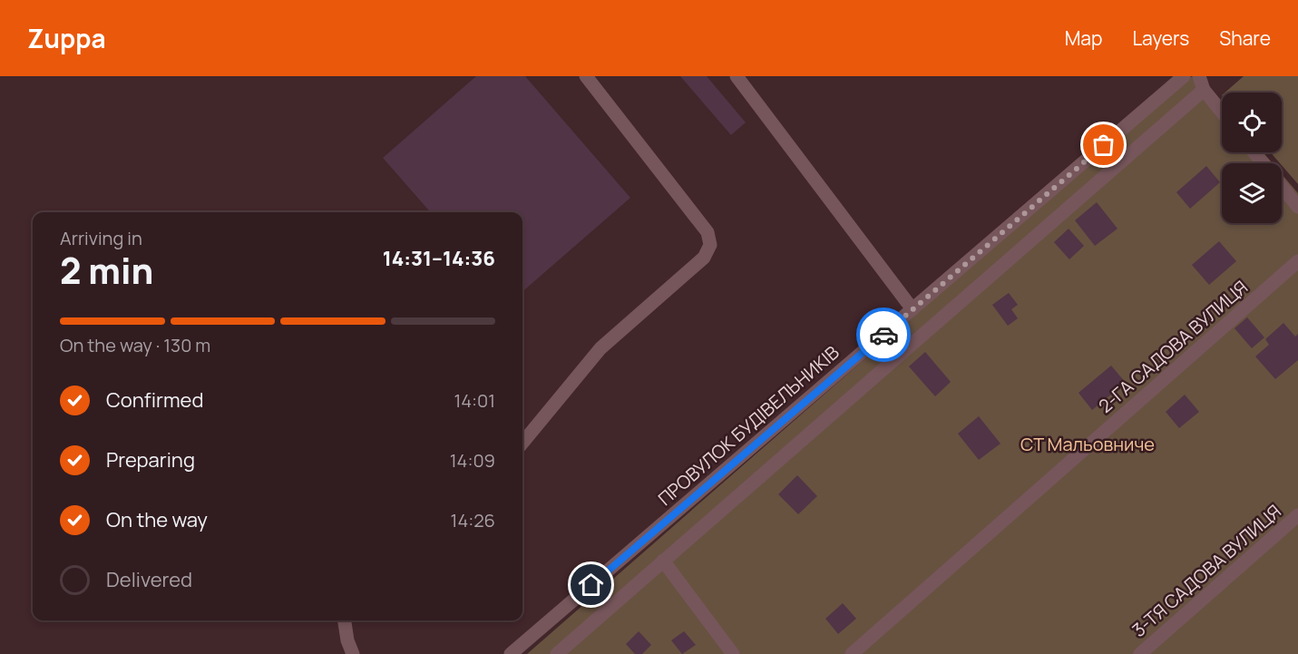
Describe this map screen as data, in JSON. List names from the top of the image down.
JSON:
{
  "streets": {
    "street": ["2-ГА САДОВА ВУЛИЦЯ", "ПРОВУЛОК БУДІВЕЛЬНИКІВ", "3-ТЯ САДОВА ВУЛИЦЯ"]
  },
  "parks": ["СТ Мальовниче"],
  "page": {
    "header": "Zuppa",
    "nav": ["Map", "Layers", "Share"],
    "heading": ["2 min", "Arriving in", "14:31–14:36"],
    "bar": "On the way · 130 m",
    "list": [
      ["Confirmed", "14:01"],
      ["Preparing", "14:09"],
      ["On the way", "14:26"],
      "Delivered"
    ]
  }
}
